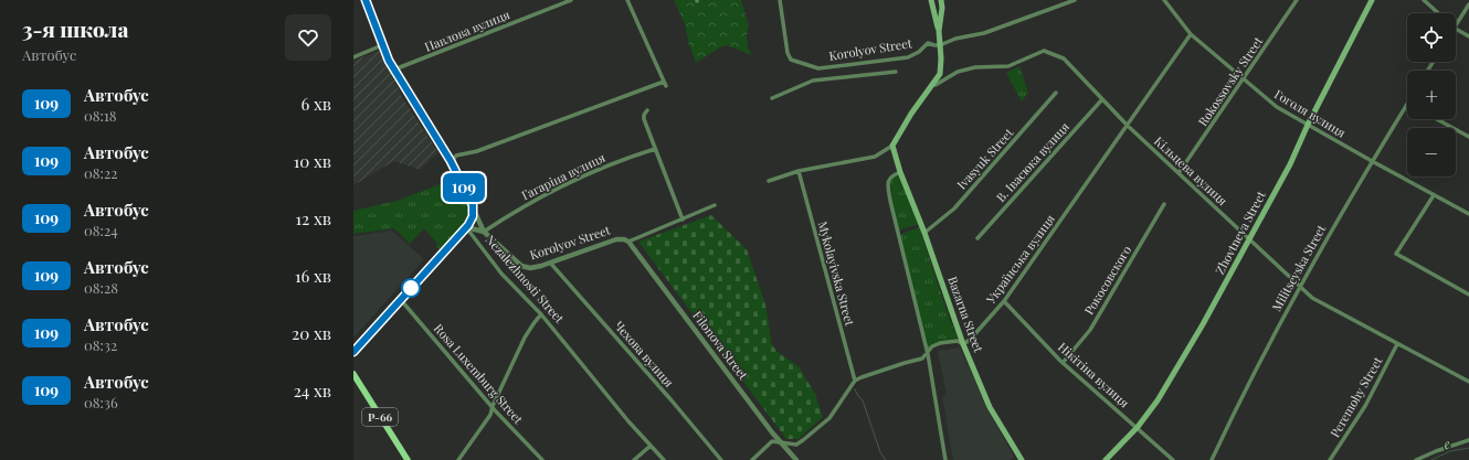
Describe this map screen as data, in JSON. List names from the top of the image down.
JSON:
{
  "streets": {
    "main road": ["Zhovtneva Street", "Bazarna Street", "Р-66"],
    "street": [
      "Павлова вулиця",
      "Korolyov Street",
      "Rokossovsky Street",
      "Гоголя вулиця",
      "Ivasyuk Street",
      "В. Івасюка вулиця",
      "Кільцева вулиця",
      "Гагаріна вулиця",
      "Українська вулиця",
      "Militseyska Street",
      "Mykolayivska Street",
      "Nezalezhnosti Street",
      "Рокосовского",
      "Filonova Street",
      "Чехова вулиця",
      "Rosa Luxemburg Street",
      "Нікітіна вулиця",
      "Peremohy Street"
    ]
  },
  "crossings": [
    ["Korolyov Street", "Гагаріна вулиця"],
    ["Korolyov Street", "Nezalezhnosti Street"],
    ["Korolyov Street", "Filonova Street"],
    ["Korolyov Street", "Чехова вулиця"],
    ["Rokossovsky Street", "Гоголя вулиця"],
    ["Rokossovsky Street", "Кільцева вулиця"],
    ["Гоголя вулиця", "Zhovtneva Street"],
    ["Гоголя вулиця", "Українська вулиця"],
    ["Гоголя вулиця", "Militseyska Street"],
    ["Ivasyuk Street", "Bazarna Street"],
    ["В. Івасюка вулиця", "Кільцева вулиця"],
    ["Кільцева вулиця", "Zhovtneva Street"],
    ["Кільцева вулиця", "Українська вулиця"],
    ["Кільцева вулиця", "Militseyska Street"],
    ["Кільцева вулиця", "Peremohy Street"],
    ["Zhovtneva Street", "Нікітіна вулиця"],
    ["Українська вулиця", "Bazarna Street"],
    ["Українська вулиця", "Нікітіна вулиця"],
    ["Рокосовского", "Нікітіна вулиця"]
  ],
  "water": ["e"],
  "lines": ["bus line 109"],
  "page": {
    "heading": ["3-я школа", "Автобус"],
    "on_map": "109",
    "map_buttons": ["+", "−"],
    "list": [
      {
        "mark": "109",
        "name": "Автобус",
        "note": "08:18",
        "value": "6 хв"
      },
      {
        "mark": "109",
        "name": "Автобус",
        "note": "08:22",
        "value": "10 хв"
      },
      {
        "mark": "109",
        "name": "Автобус",
        "note": "08:24",
        "value": "12 хв"
      },
      {
        "mark": "109",
        "name": "Автобус",
        "note": "08:28",
        "value": "16 хв"
      },
      {
        "mark": "109",
        "name": "Автобус",
        "note": "08:32",
        "value": "20 хв"
      },
      {
        "mark": "109",
        "name": "Автобус",
        "note": "08:36",
        "value": "24 хв"
      }
    ]
  }
}
